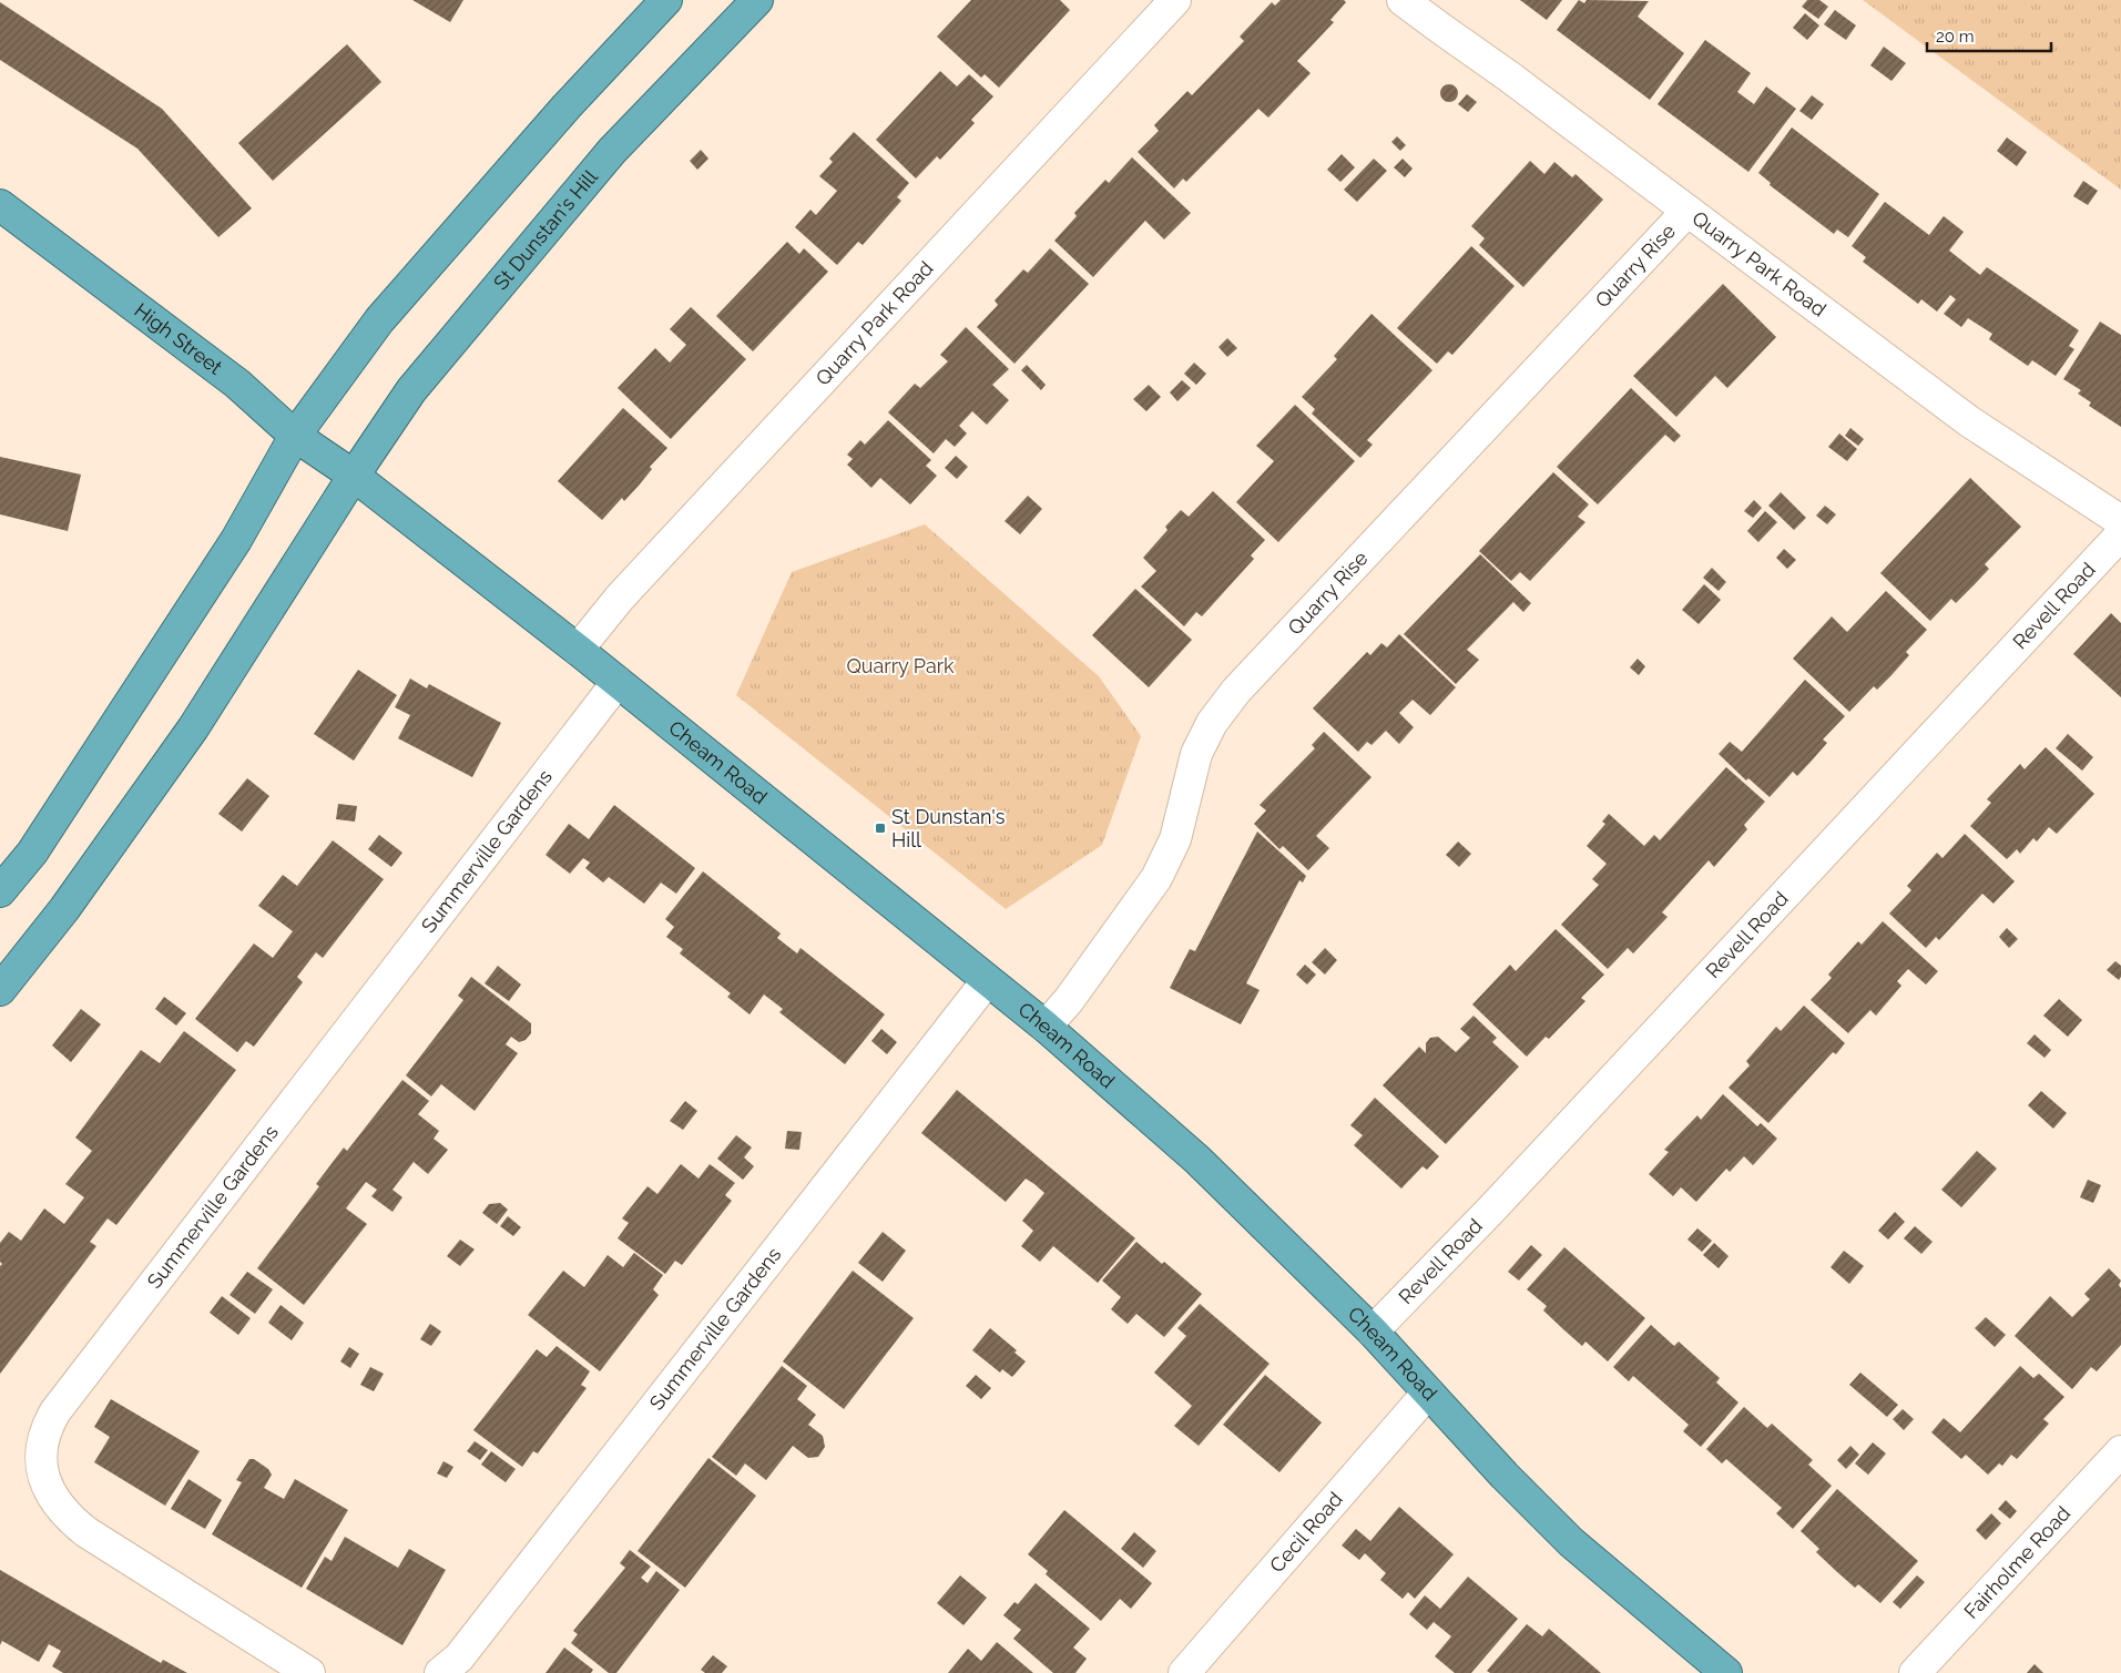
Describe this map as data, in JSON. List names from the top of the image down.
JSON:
{
  "streets": {
    "highway": ["St Dunstan's Hill", "High Street", "Cheam Road"],
    "street": [
      "Quarry Park Road",
      "Quarry Rise",
      "Revell Road",
      "Summerville Gardens",
      "Cecil Road",
      "Fairholme Road"
    ]
  },
  "crossings": [
    ["St Dunstan's Hill", "High Street"],
    ["St Dunstan's Hill", "Cheam Road"],
    ["Quarry Park Road", "Quarry Rise"],
    ["Quarry Park Road", "Cheam Road"],
    ["Quarry Rise", "Cheam Road"],
    ["High Street", "Cheam Road"],
    ["Revell Road", "Cheam Road"],
    ["Cheam Road", "Summerville Gardens"],
    ["Cheam Road", "Cecil Road"]
  ],
  "parks": ["Quarry Park"],
  "places": {
    "transit": ["St Dunstan's Hill"]
  },
  "scale_bar": "20 m"
}
